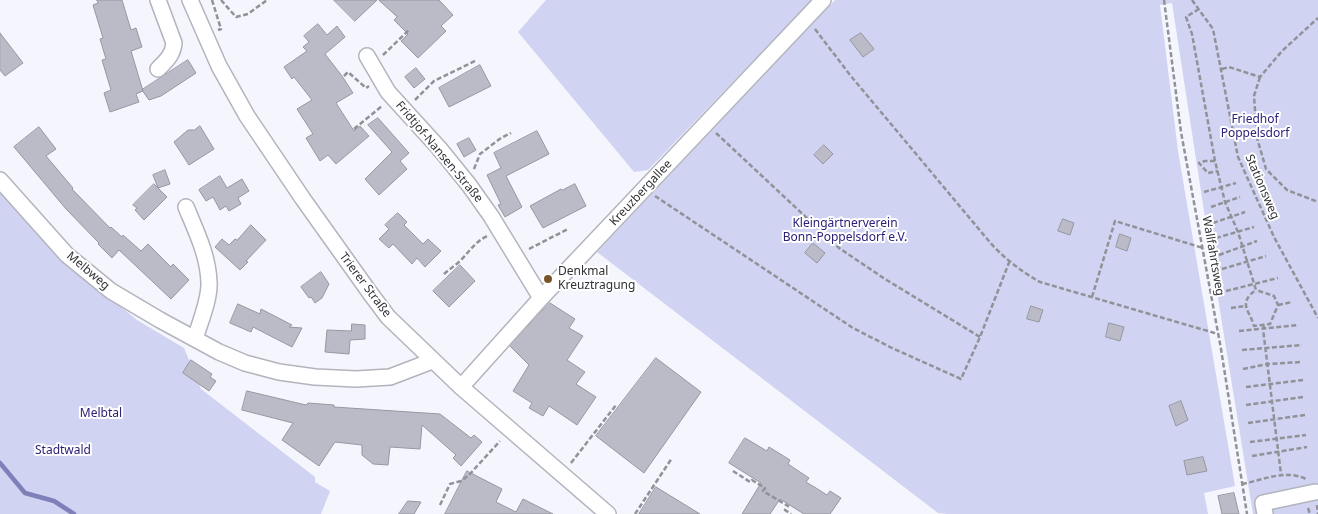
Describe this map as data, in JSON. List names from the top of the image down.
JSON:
{
  "streets": {
    "street": [
      "Fridtjof-Nansen-Straße",
      "Kreuzbergallee",
      "Melbweg",
      "Trierer Straße"
    ],
    "path": ["Stationsweg", "Wallfahrtsweg"]
  },
  "crossings": [
    ["Fridtjof-Nansen-Straße", "Kreuzbergallee"],
    ["Kreuzbergallee", "Trierer Straße"],
    ["Melbweg", "Trierer Straße"]
  ],
  "parks": [
    "Friedhof Poppelsdorf",
    "Kleingärtnerverein Bonn-Poppelsdorf e.V.",
    "Melbtal",
    "Stadtwald"
  ],
  "places": ["Denkmal Kreuztragung"]
}
